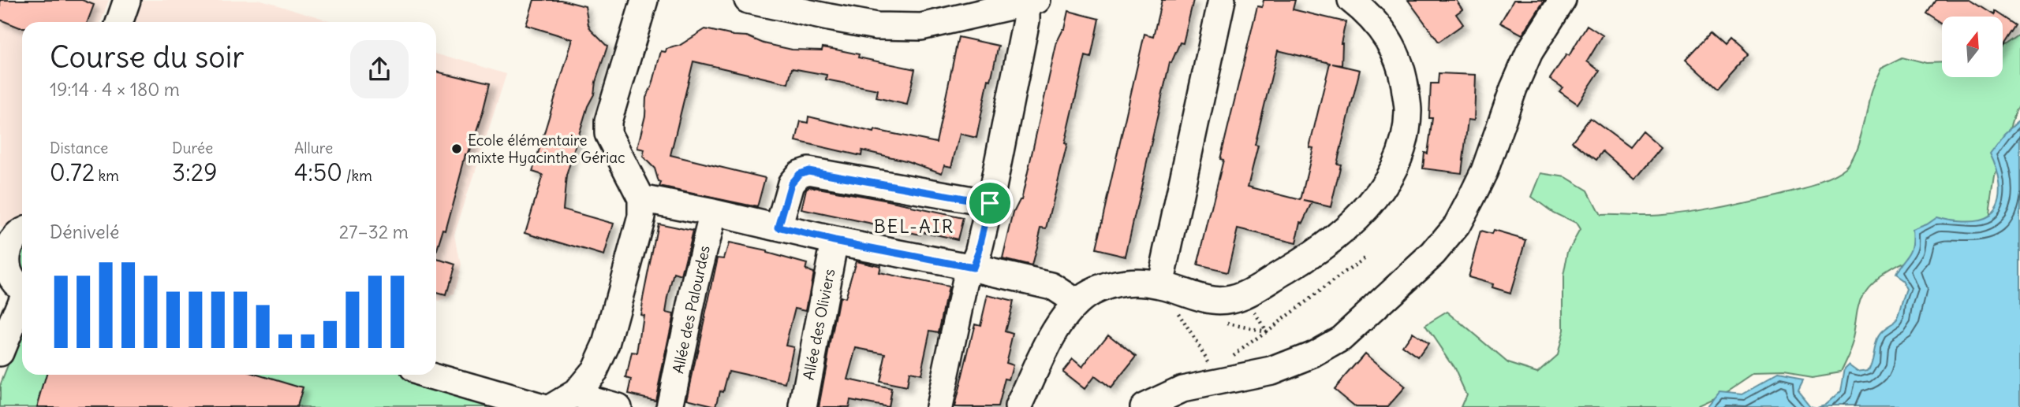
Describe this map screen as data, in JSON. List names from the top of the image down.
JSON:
{
  "streets": {
    "street": ["Allée des Palourdes", "Allée des Oliviers"]
  },
  "districts": ["BEL-AIR"],
  "places": ["Ecole élémentaire mixte Hyacinthe Gériac"],
  "north": "top",
  "page": {
    "heading": ["Course du soir", "19:14 · 4 × 180 m"],
    "stats": [
      ["Distance", "0.72 km"],
      ["Durée", "3:29"],
      ["Allure", "4:50 /km"]
    ],
    "chart": ["Dénivelé", "27–32 m"]
  }
}
